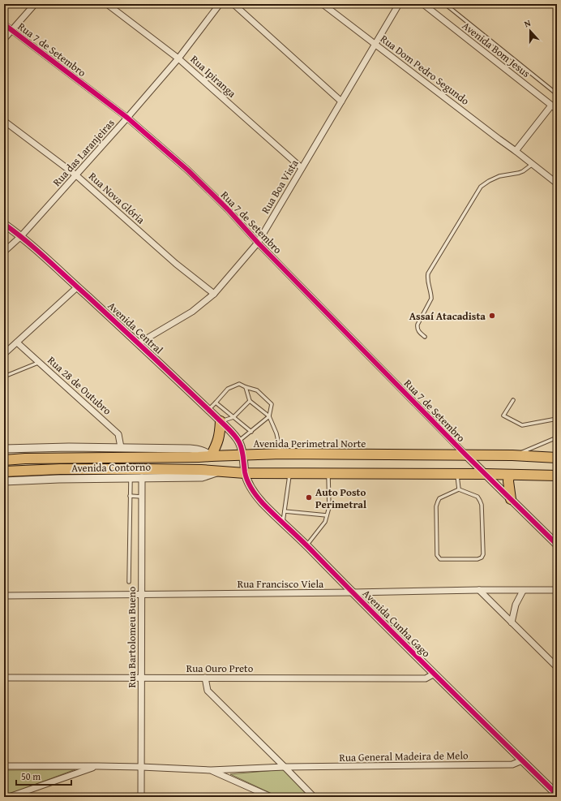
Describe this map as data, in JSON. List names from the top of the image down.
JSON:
{
  "streets": {
    "highway": ["Avenida Perimetral Norte"],
    "street": [
      "Rua 7 de Setembro",
      "Avenida Bom Jesus",
      "Rua Dom Pedro Segundo",
      "Rua Ipiranga",
      "Rua das Laranjeiras",
      "Rua Boa Vista",
      "Rua Nova Glória",
      "Avenida Central",
      "Rua 28 de Outubro",
      "Avenida Contorno",
      "Rua Francisco Viela",
      "Avenida Cunha Gago",
      "Rua Bartolomeu Bueno",
      "Rua Ouro Preto",
      "Rua General Madeira de Melo"
    ]
  },
  "crossings": [
    ["Rua 7 de Setembro", "Rua das Laranjeiras"],
    ["Rua 7 de Setembro", "Rua Boa Vista"],
    ["Rua 7 de Setembro", "Avenida Perimetral Norte"],
    ["Rua Dom Pedro Segundo", "Rua Boa Vista"],
    ["Rua Ipiranga", "Rua das Laranjeiras"],
    ["Rua Ipiranga", "Rua Boa Vista"],
    ["Rua das Laranjeiras", "Rua Nova Glória"],
    ["Rua das Laranjeiras", "Avenida Central"],
    ["Rua Boa Vista", "Rua Nova Glória"],
    ["Rua Boa Vista", "Avenida Central"],
    ["Avenida Central", "Avenida Perimetral Norte"],
    ["Avenida Central", "Avenida Cunha Gago"],
    ["Rua 28 de Outubro", "Avenida Contorno"],
    ["Avenida Perimetral Norte", "Avenida Contorno"],
    ["Avenida Perimetral Norte", "Avenida Cunha Gago"],
    ["Avenida Contorno", "Rua Bartolomeu Bueno"],
    ["Rua Francisco Viela", "Avenida Cunha Gago"],
    ["Rua Francisco Viela", "Rua Bartolomeu Bueno"],
    ["Avenida Cunha Gago", "Rua Ouro Preto"],
    ["Avenida Cunha Gago", "Rua General Madeira de Melo"],
    ["Rua Bartolomeu Bueno", "Rua Ouro Preto"],
    ["Rua Bartolomeu Bueno", "Rua General Madeira de Melo"]
  ],
  "places": ["Assaí Atacadista", "Auto Posto Perimetral"],
  "scale_bar": "50 m",
  "north": "top"
}
